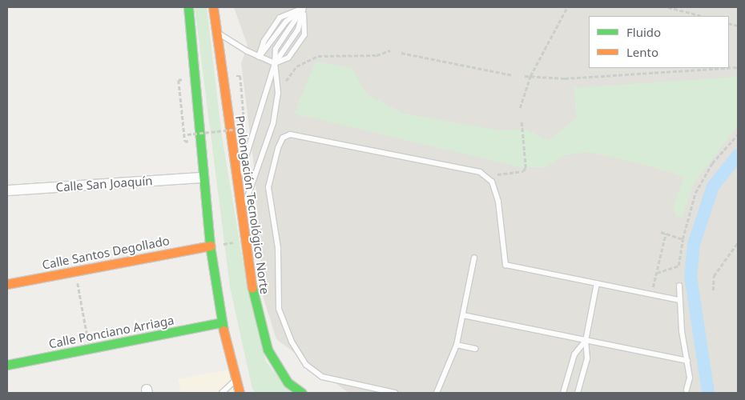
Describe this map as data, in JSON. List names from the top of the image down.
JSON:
{
  "streets": {
    "main road": ["Prolongación Tecnológico Norte", "Calle Santos Degollado", "Calle Ponciano Arriaga"],
    "street": ["Calle San Joaquín"]
  },
  "legend": ["Fluido", "Lento"]
}
